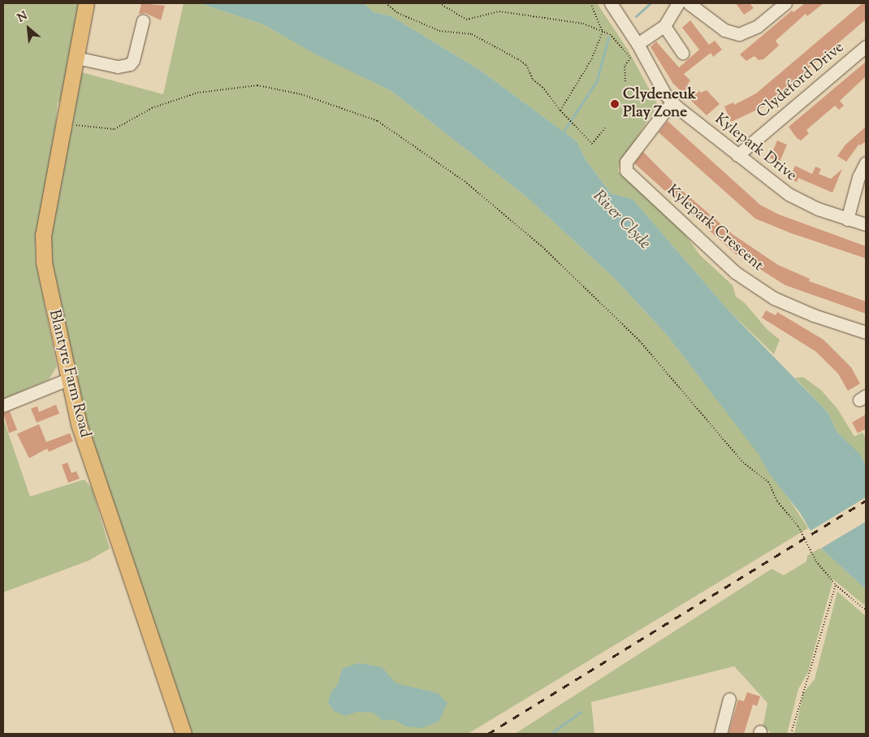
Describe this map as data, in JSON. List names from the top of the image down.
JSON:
{
  "streets": {
    "main road": ["Blantyre Farm Road"],
    "street": ["Clydeford Drive", "Kylepark Drive", "Kylepark Crescent"]
  },
  "crossings": [
    ["Clydeford Drive", "Kylepark Drive"],
    ["Kylepark Drive", "Kylepark Crescent"]
  ],
  "water": ["River Clyde"],
  "places": ["Clydeneuk Play Zone"],
  "north": "top left"
}
